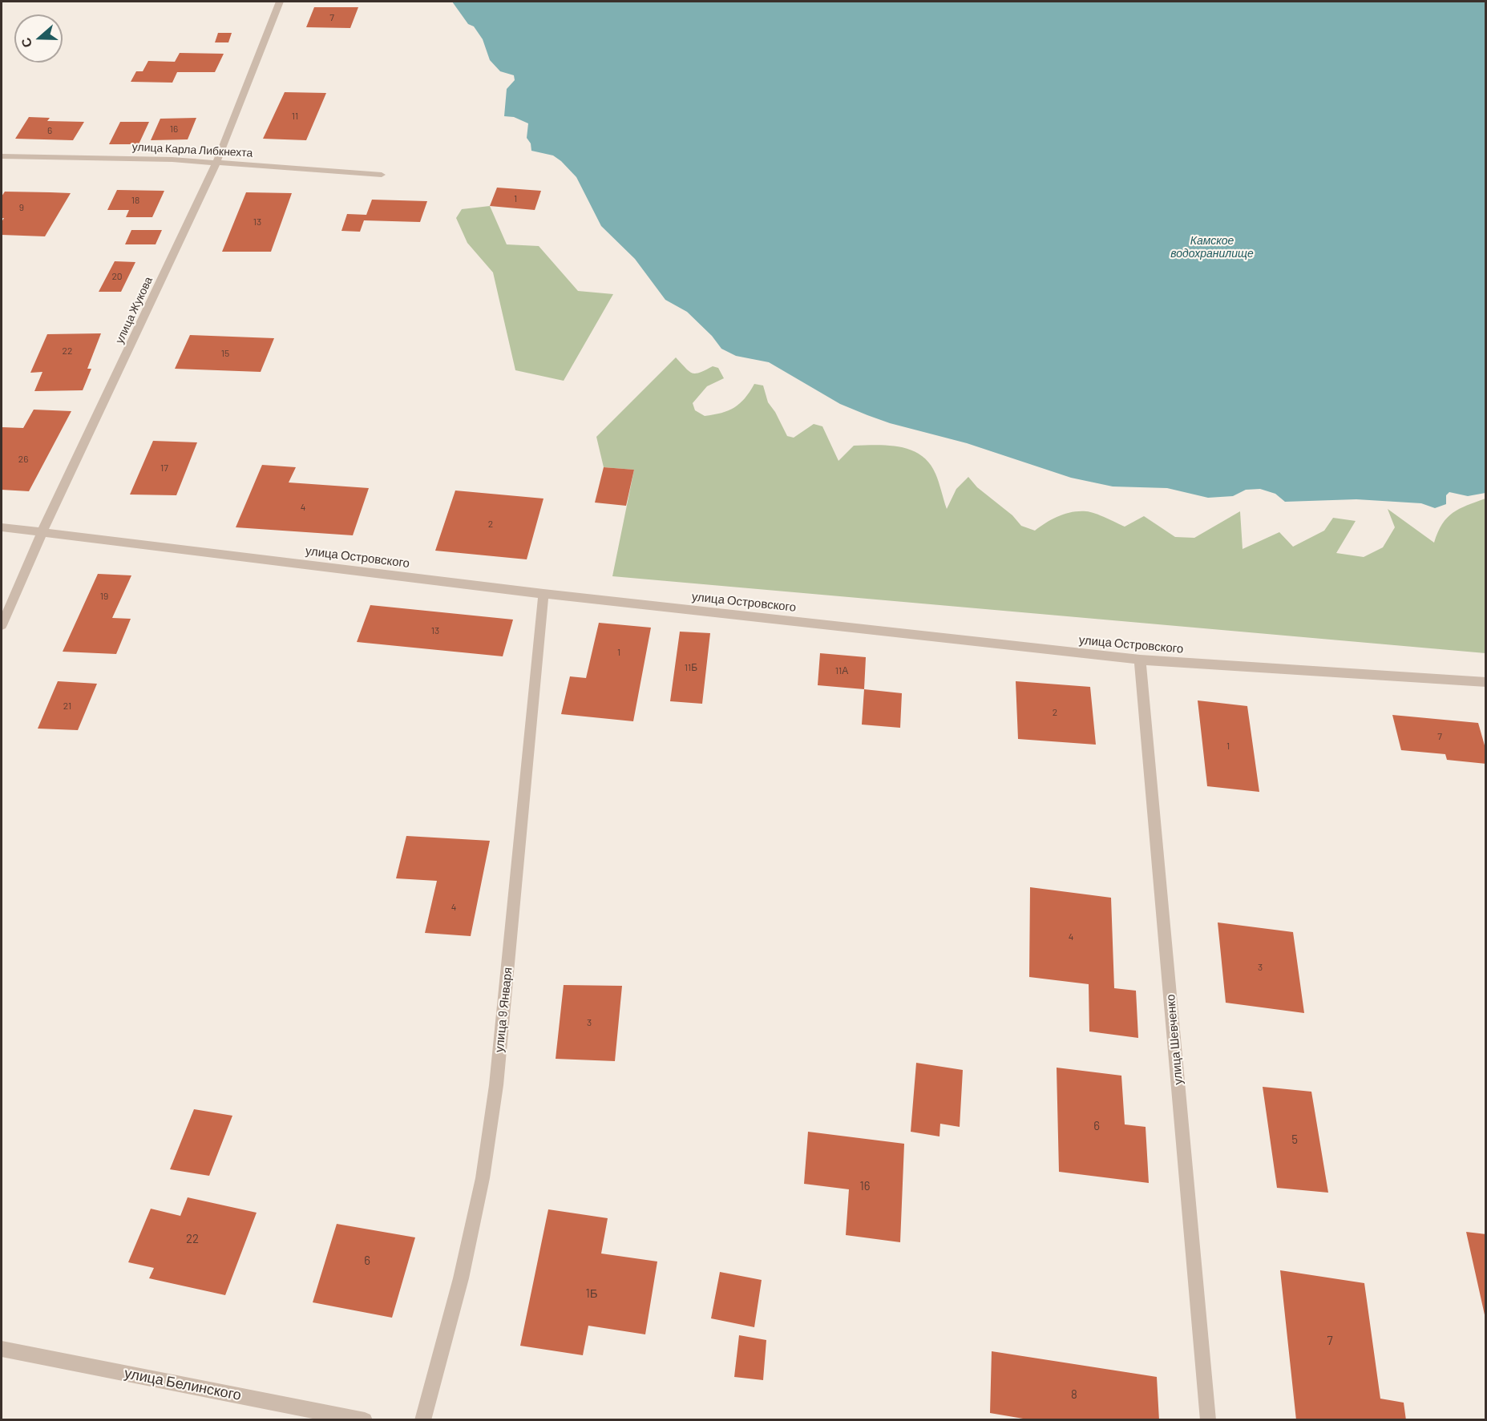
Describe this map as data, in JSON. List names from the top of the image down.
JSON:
{
  "streets": {
    "street": [
      "улица Карла Либкнехта",
      "улица Жукова",
      "улица Островского",
      "улица 9 Января",
      "улица Шевченко",
      "улица Белинского"
    ]
  },
  "crossings": [
    ["улица Карла Либкнехта", "улица Жукова"],
    ["улица Жукова", "улица Островского"],
    ["улица Островского", "улица 9 Января"],
    ["улица Островского", "улица Шевченко"]
  ],
  "water": ["Камское водохранилище"],
  "house_numbers": [
    "7",
    "11",
    "16",
    "6",
    "1",
    "18",
    "9",
    "13",
    "20",
    "22",
    "15",
    "26",
    "17",
    "4",
    "2",
    "19",
    "13",
    "1",
    "11Б",
    "11А",
    "21",
    "2",
    "7",
    "1",
    "4",
    "4",
    "3",
    "3",
    "6",
    "5",
    "16",
    "22",
    "6",
    "1Б",
    "7",
    "8"
  ],
  "north": "left"
}
